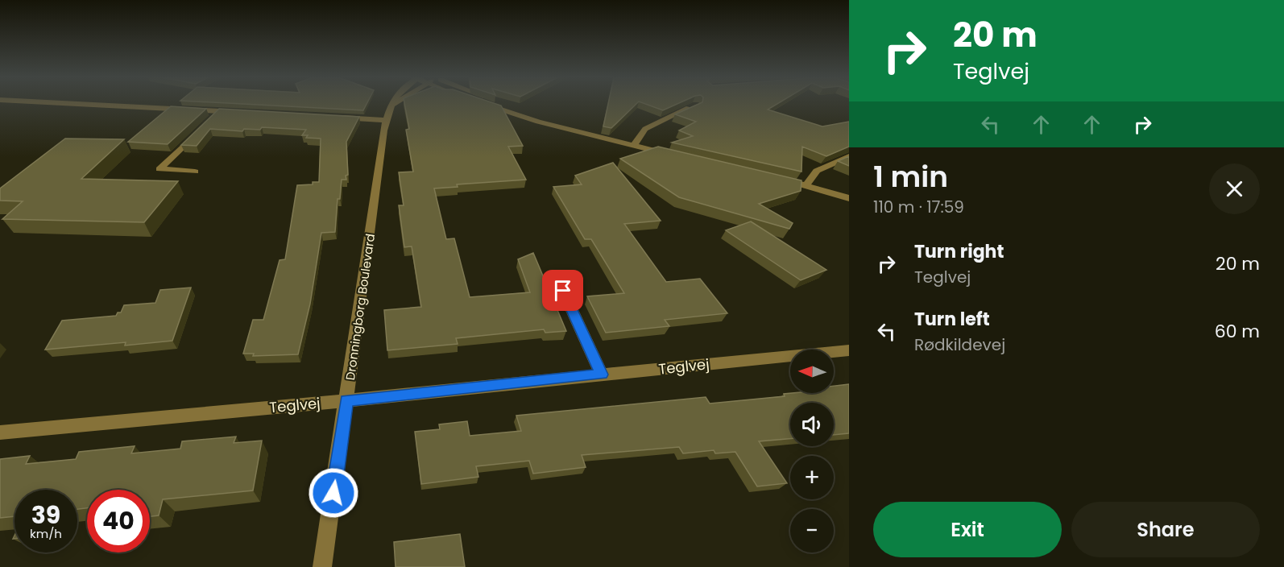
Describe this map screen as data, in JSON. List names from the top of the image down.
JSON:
{
  "streets": {
    "street": ["Dronningborg Boulevard", "Teglvej"]
  },
  "crossings": [
    ["Dronningborg Boulevard", "Teglvej"]
  ],
  "north": "left",
  "page": {
    "turn": ["20 m", "Teglvej"],
    "heading": ["1 min", "110 m · 17:59"],
    "list": [
      {
        "name": "Turn right",
        "note": "Teglvej",
        "value": "20 m"
      },
      {
        "name": "Turn left",
        "note": "Rødkildevej",
        "value": "60 m"
      }
    ],
    "map_buttons": ["+", "−"],
    "speed": "39 km/h",
    "limit": "40",
    "buttons": ["Exit", "Share"]
  }
}
